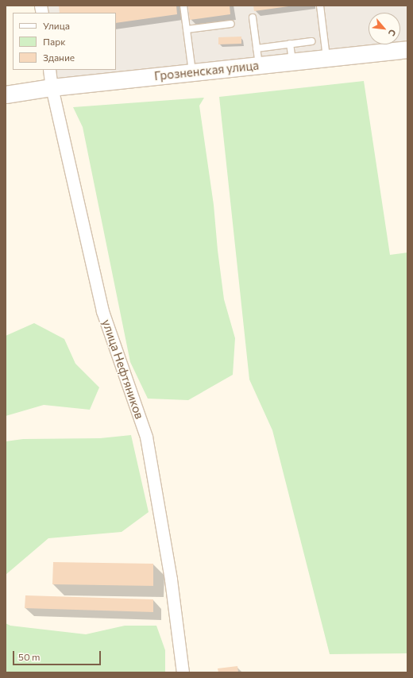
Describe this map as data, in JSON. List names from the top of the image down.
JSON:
{
  "streets": {
    "main road": ["Грозненская улица"],
    "street": ["улица Нефтяников"]
  },
  "crossings": [
    ["Грозненская улица", "улица Нефтяников"]
  ],
  "legend": ["Улица", "Парк", "Здание"],
  "scale_bar": "50 m",
  "north": "bottom right"
}
